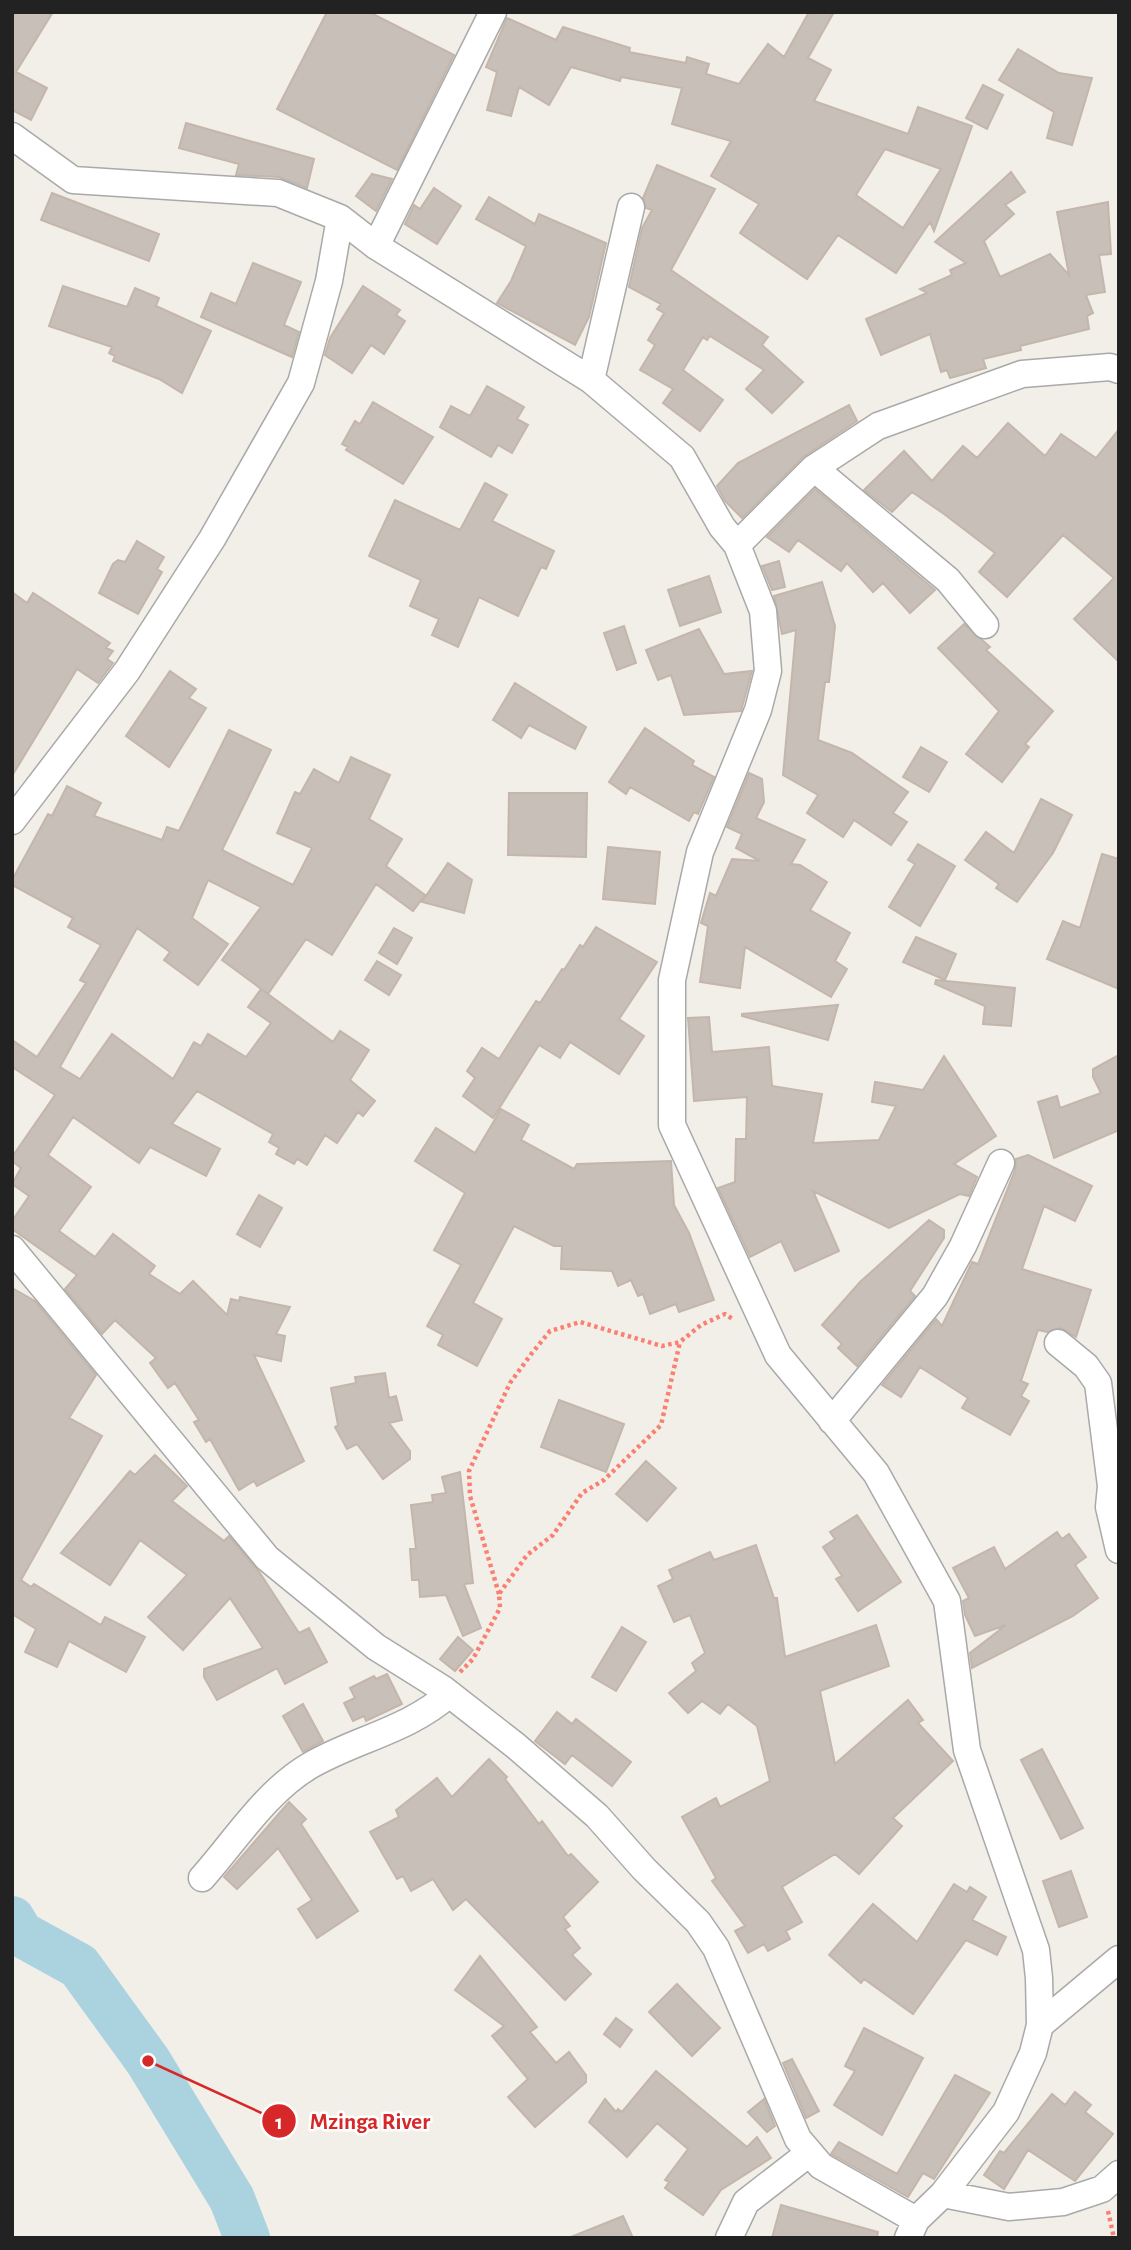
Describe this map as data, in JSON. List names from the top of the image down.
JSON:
{
  "places": ["Mzinga River"]
}
